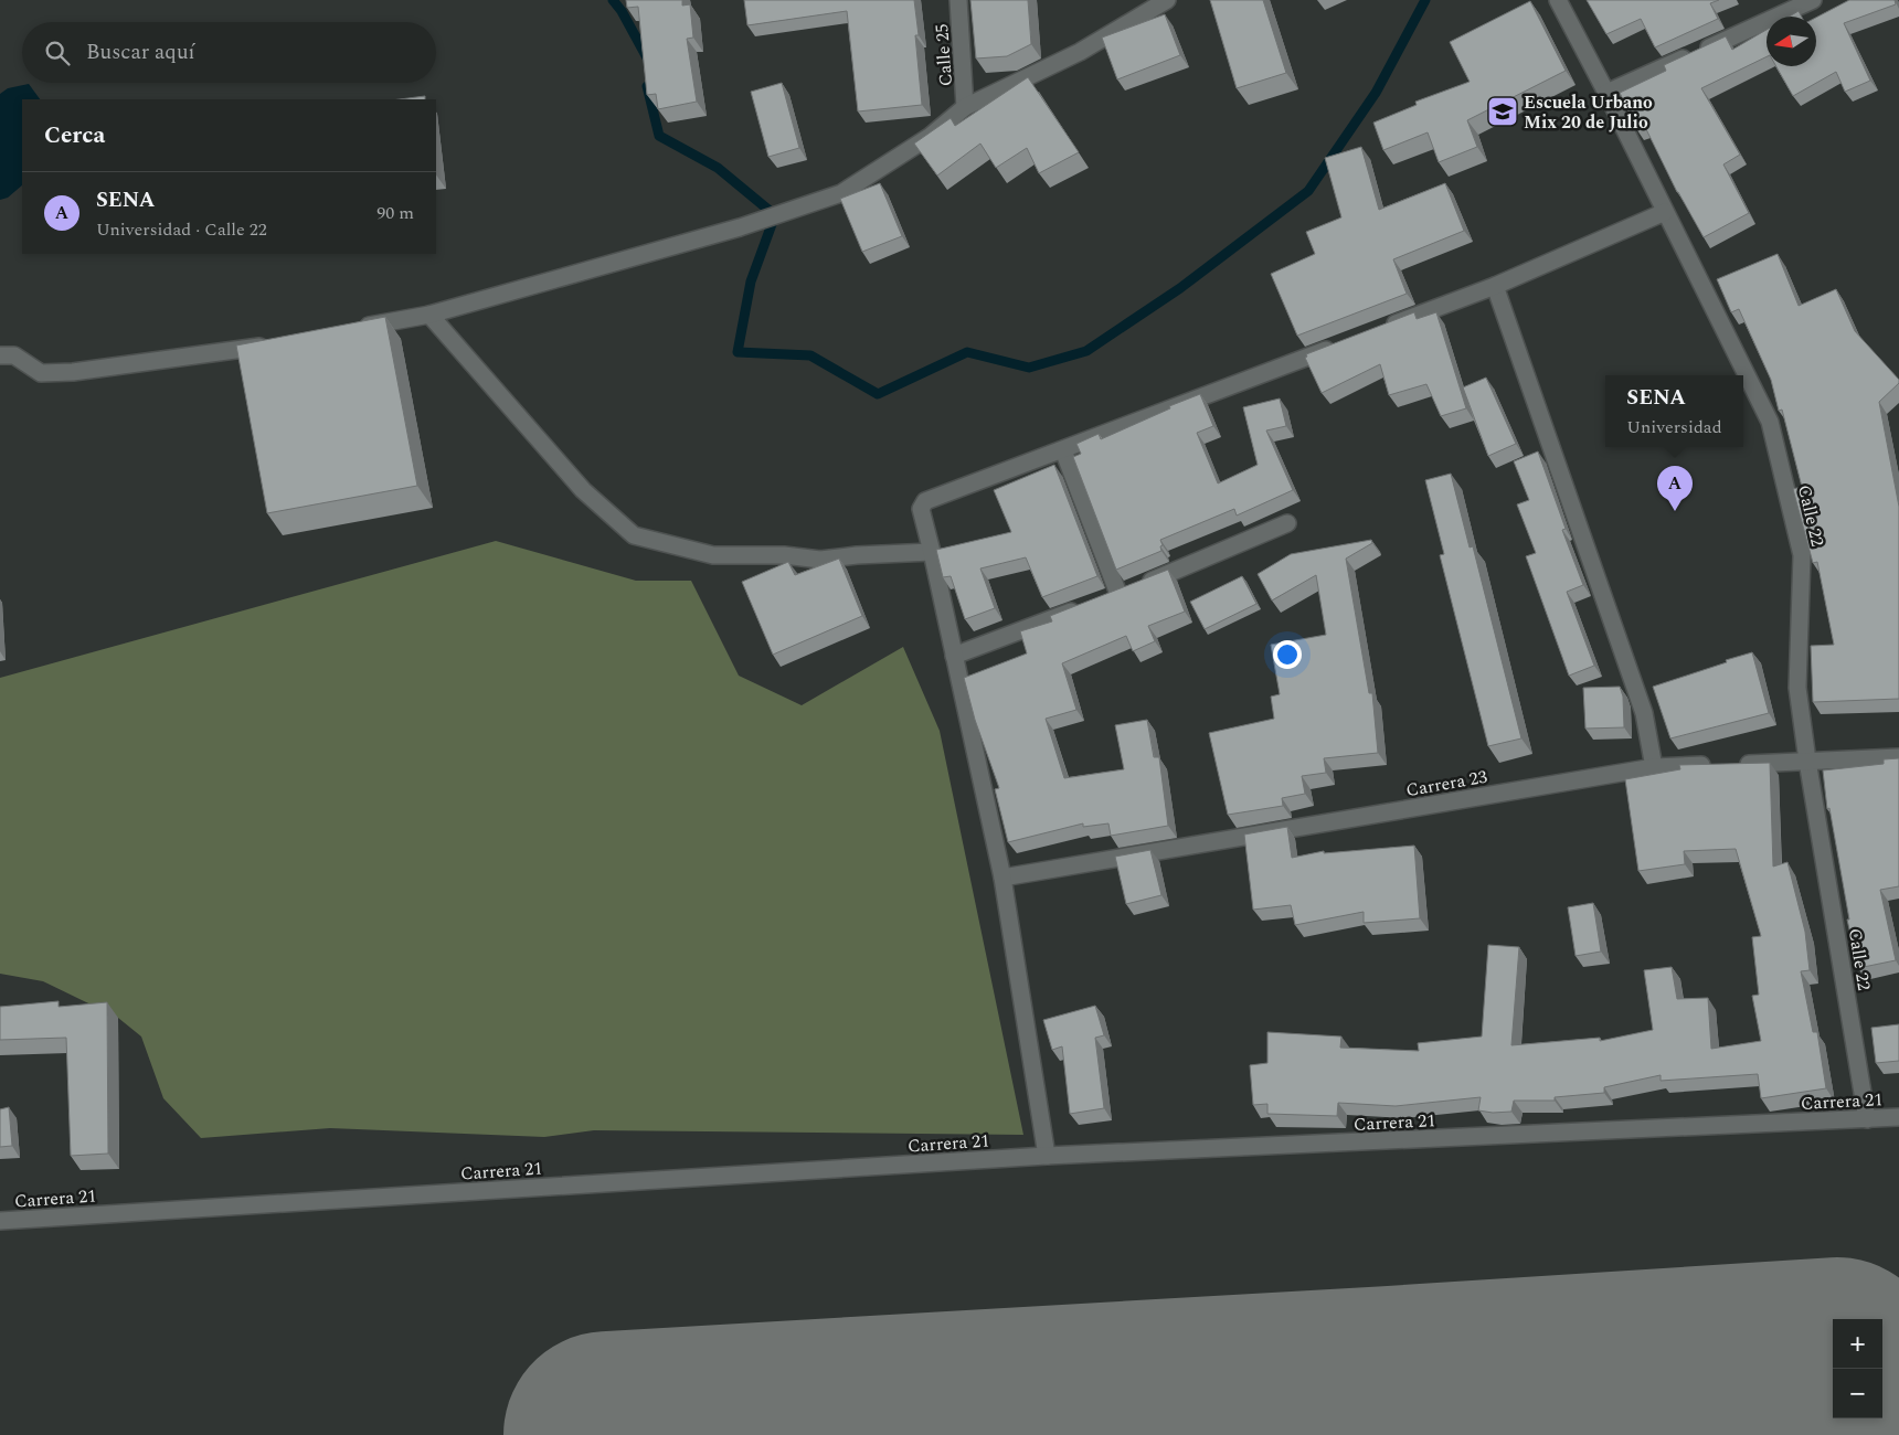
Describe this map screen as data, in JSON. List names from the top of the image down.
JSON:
{
  "streets": {
    "street": [
      "Calle 25",
      "Calle 22",
      "Carrera 23",
      "Carrera 21"
    ]
  },
  "crossings": [
    ["Calle 22", "Carrera 23"],
    ["Calle 22", "Carrera 21"]
  ],
  "places": {
    "school or university": ["Escuela Urbano Mix 20 de Julio"]
  },
  "north": "left",
  "page": {
    "search": "Buscar aquí",
    "heading": "Cerca",
    "list": [
      {
        "mark": "A",
        "name": "SENA",
        "note": "Universidad · Calle 22",
        "value": "90 m"
      }
    ],
    "popup": ["SENA", "Universidad"],
    "pins": "A",
    "map_buttons": ["+", "−"]
  }
}
